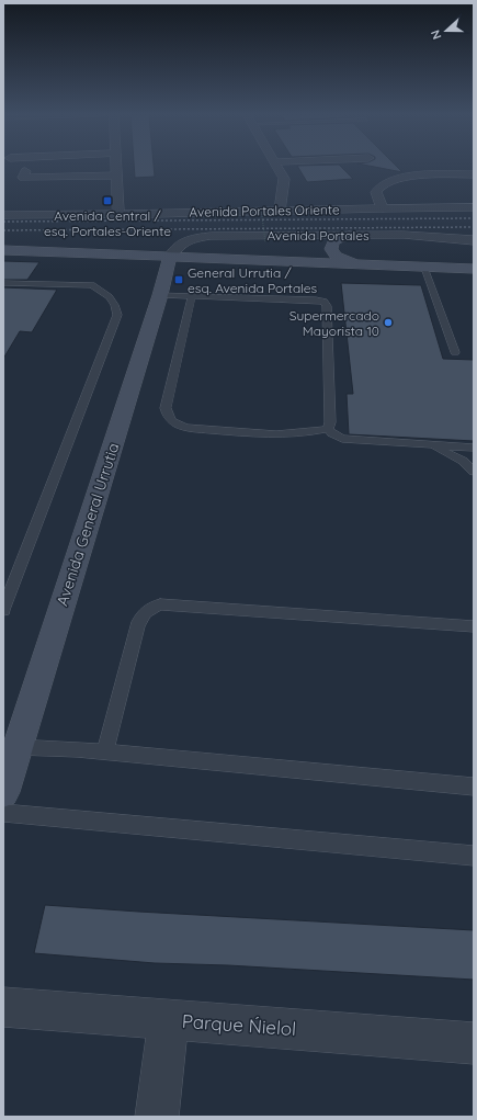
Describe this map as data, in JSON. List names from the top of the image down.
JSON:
{
  "streets": {
    "main road": ["Avenida Portales", "Avenida General Urrutia"],
    "street": ["Avenida Portales Oriente", "Parque Ńielol"]
  },
  "crossings": [
    ["Avenida Portales", "Avenida General Urrutia"]
  ],
  "places": {
    "transit": ["Avenida Central / esq. Portales-Oriente", "General Urrutia / esq. Avenida Portales"],
    "other": ["Supermercado Mayorista 10"]
  },
  "north": "left"
}
